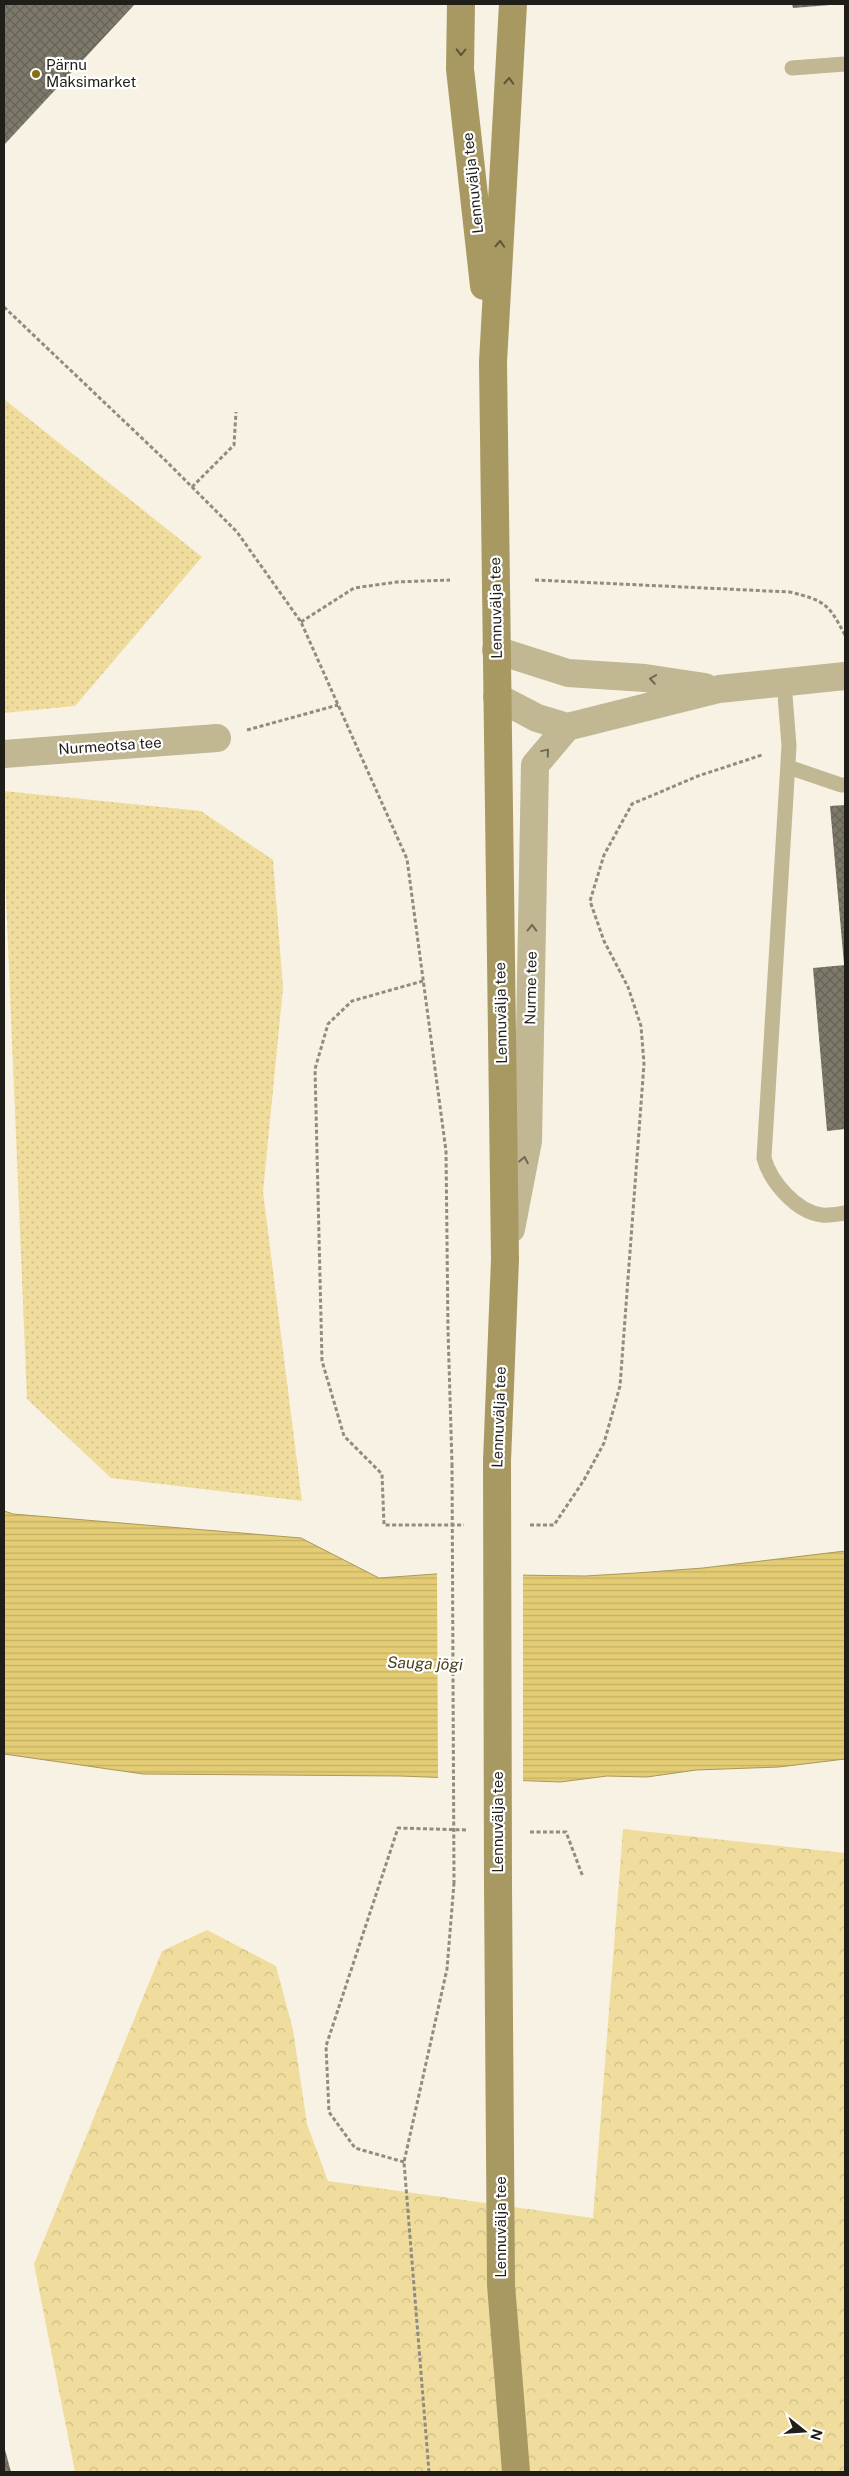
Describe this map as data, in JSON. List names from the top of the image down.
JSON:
{
  "streets": {
    "main road": ["Lennuvälja tee"],
    "street": ["Nurmeotsa tee", "Nurme tee"]
  },
  "crossings": [
    ["Lennuvälja tee", "Nurme tee"]
  ],
  "one_way": ["Nurme tee"],
  "water": ["Sauga jõgi"],
  "places": ["Pärnu Maksimarket"],
  "north": "right"
}
